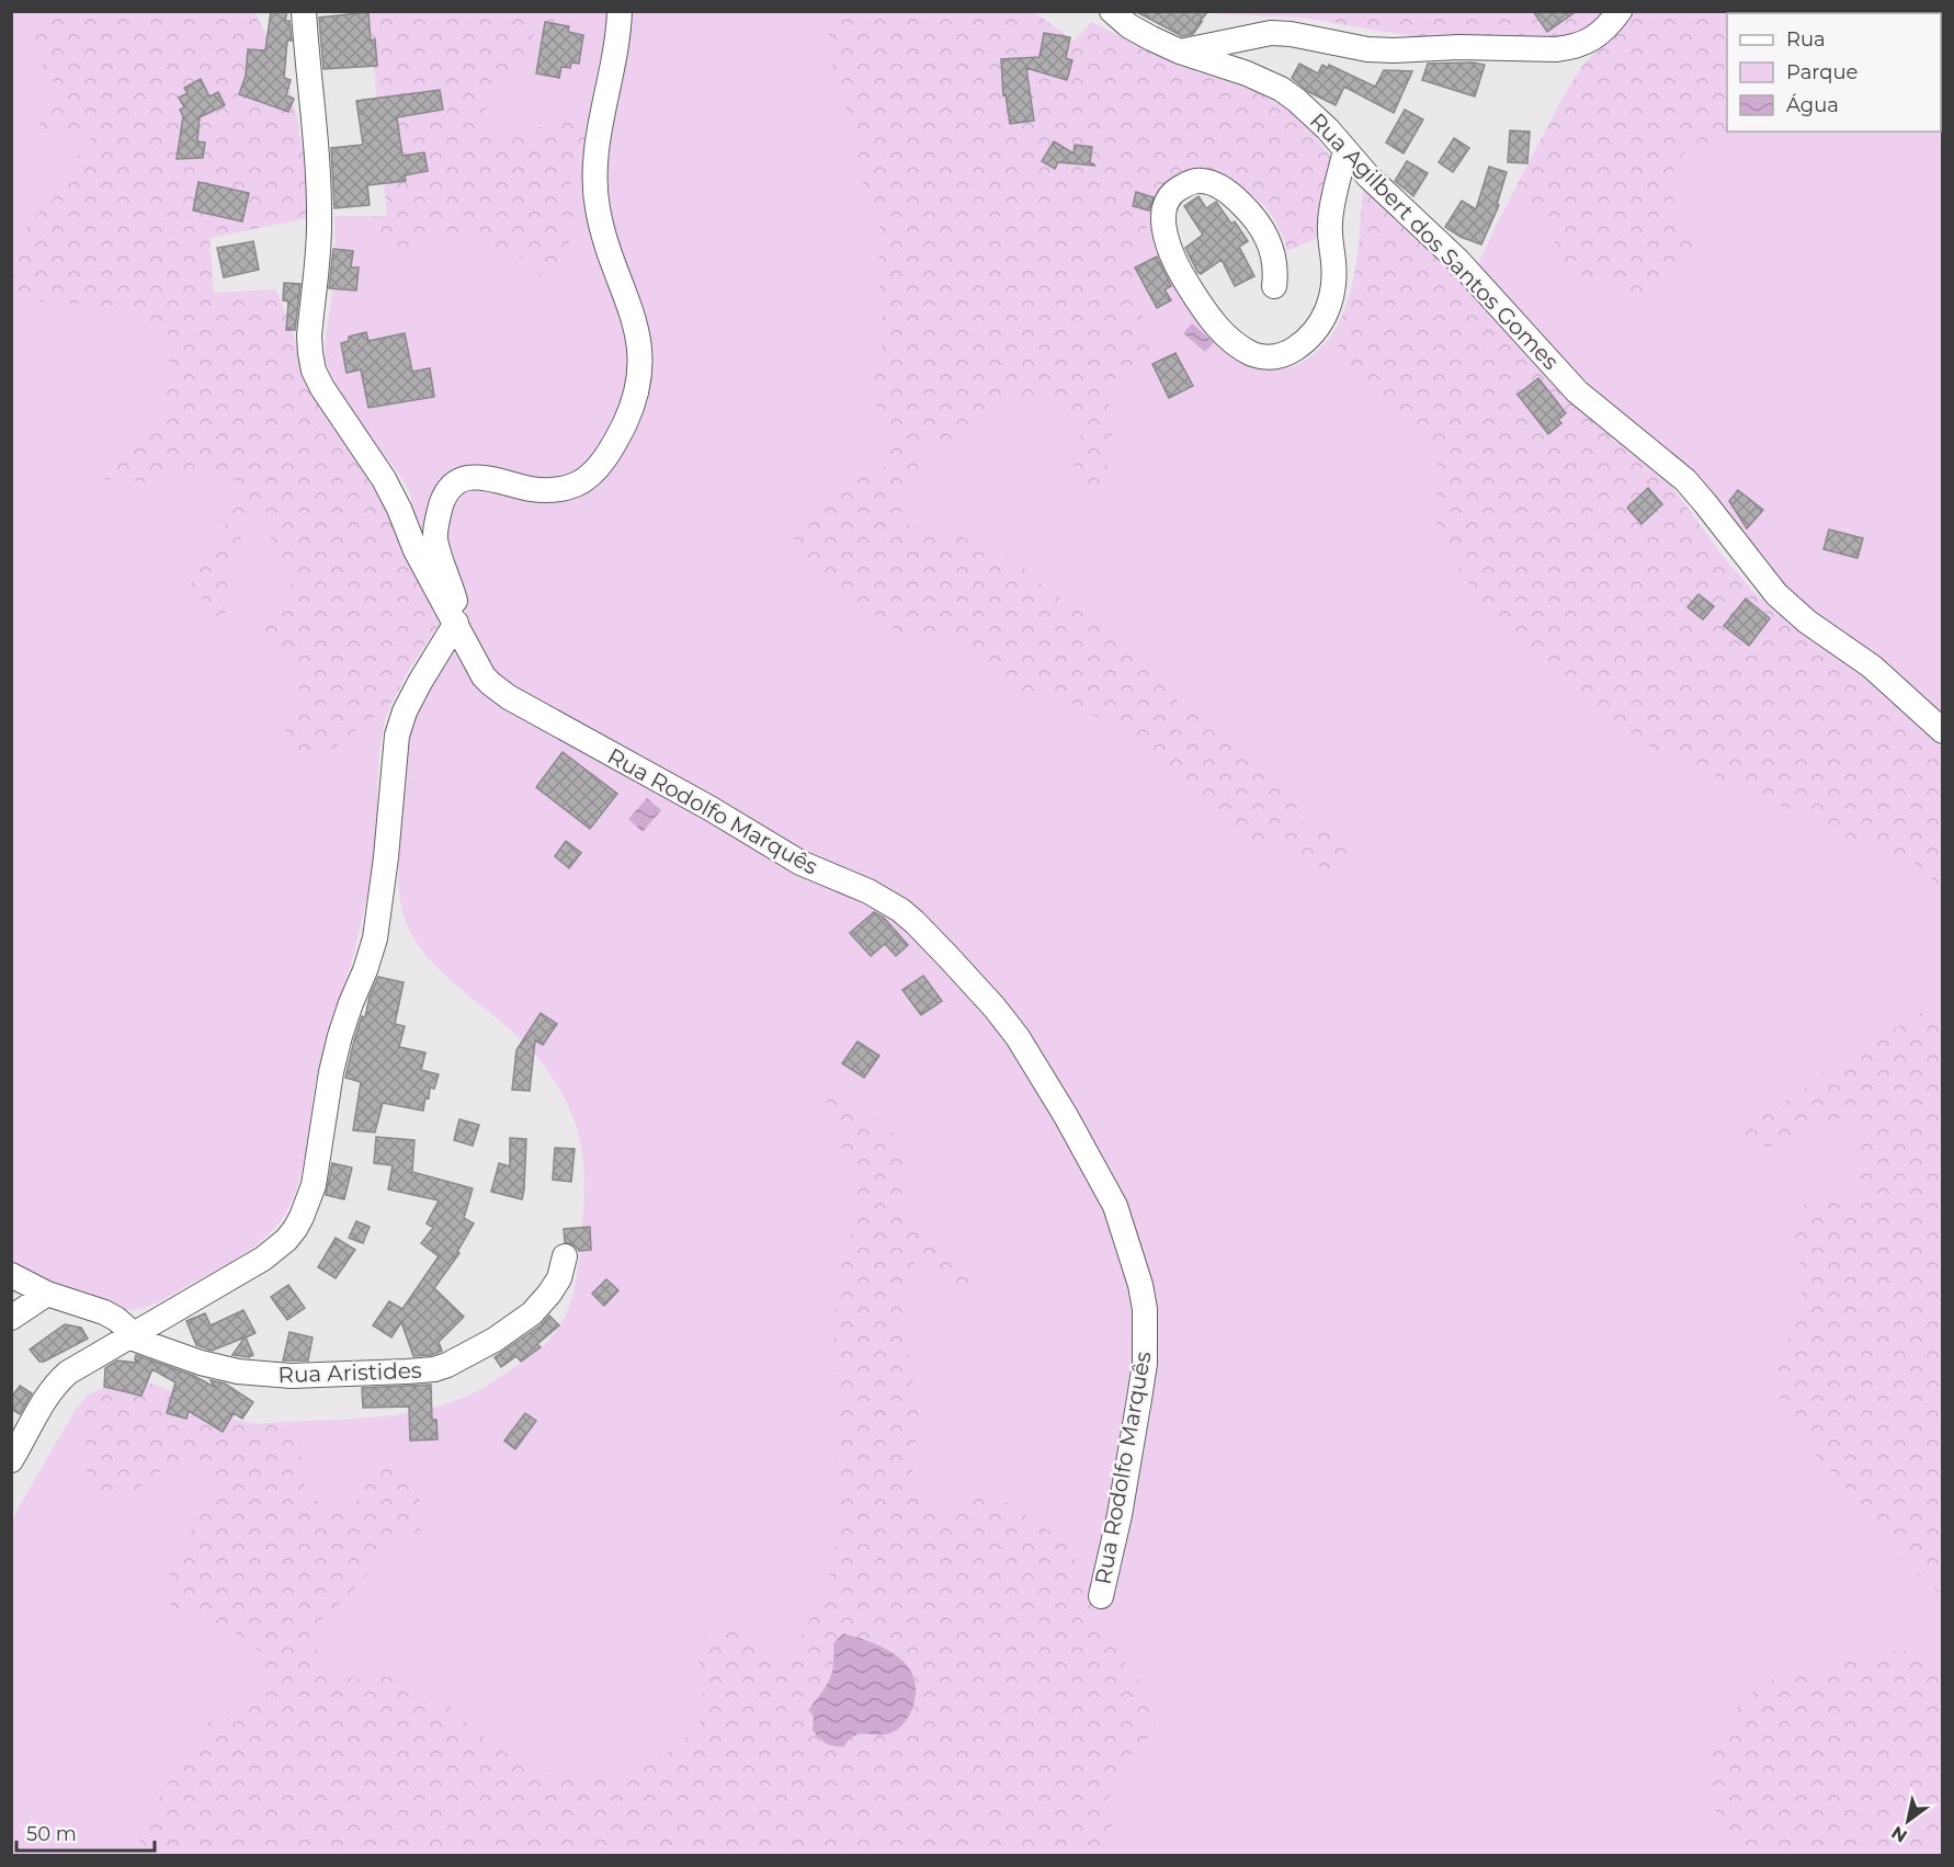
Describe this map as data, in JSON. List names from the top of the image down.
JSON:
{
  "streets": {
    "street": ["Rua Agilbert dos Santos Gomes", "Rua Rodolfo Marquês", "Rua Aristides"]
  },
  "legend": ["Rua", "Parque", "Água"],
  "scale_bar": "50 m",
  "north": "bottom left"
}
